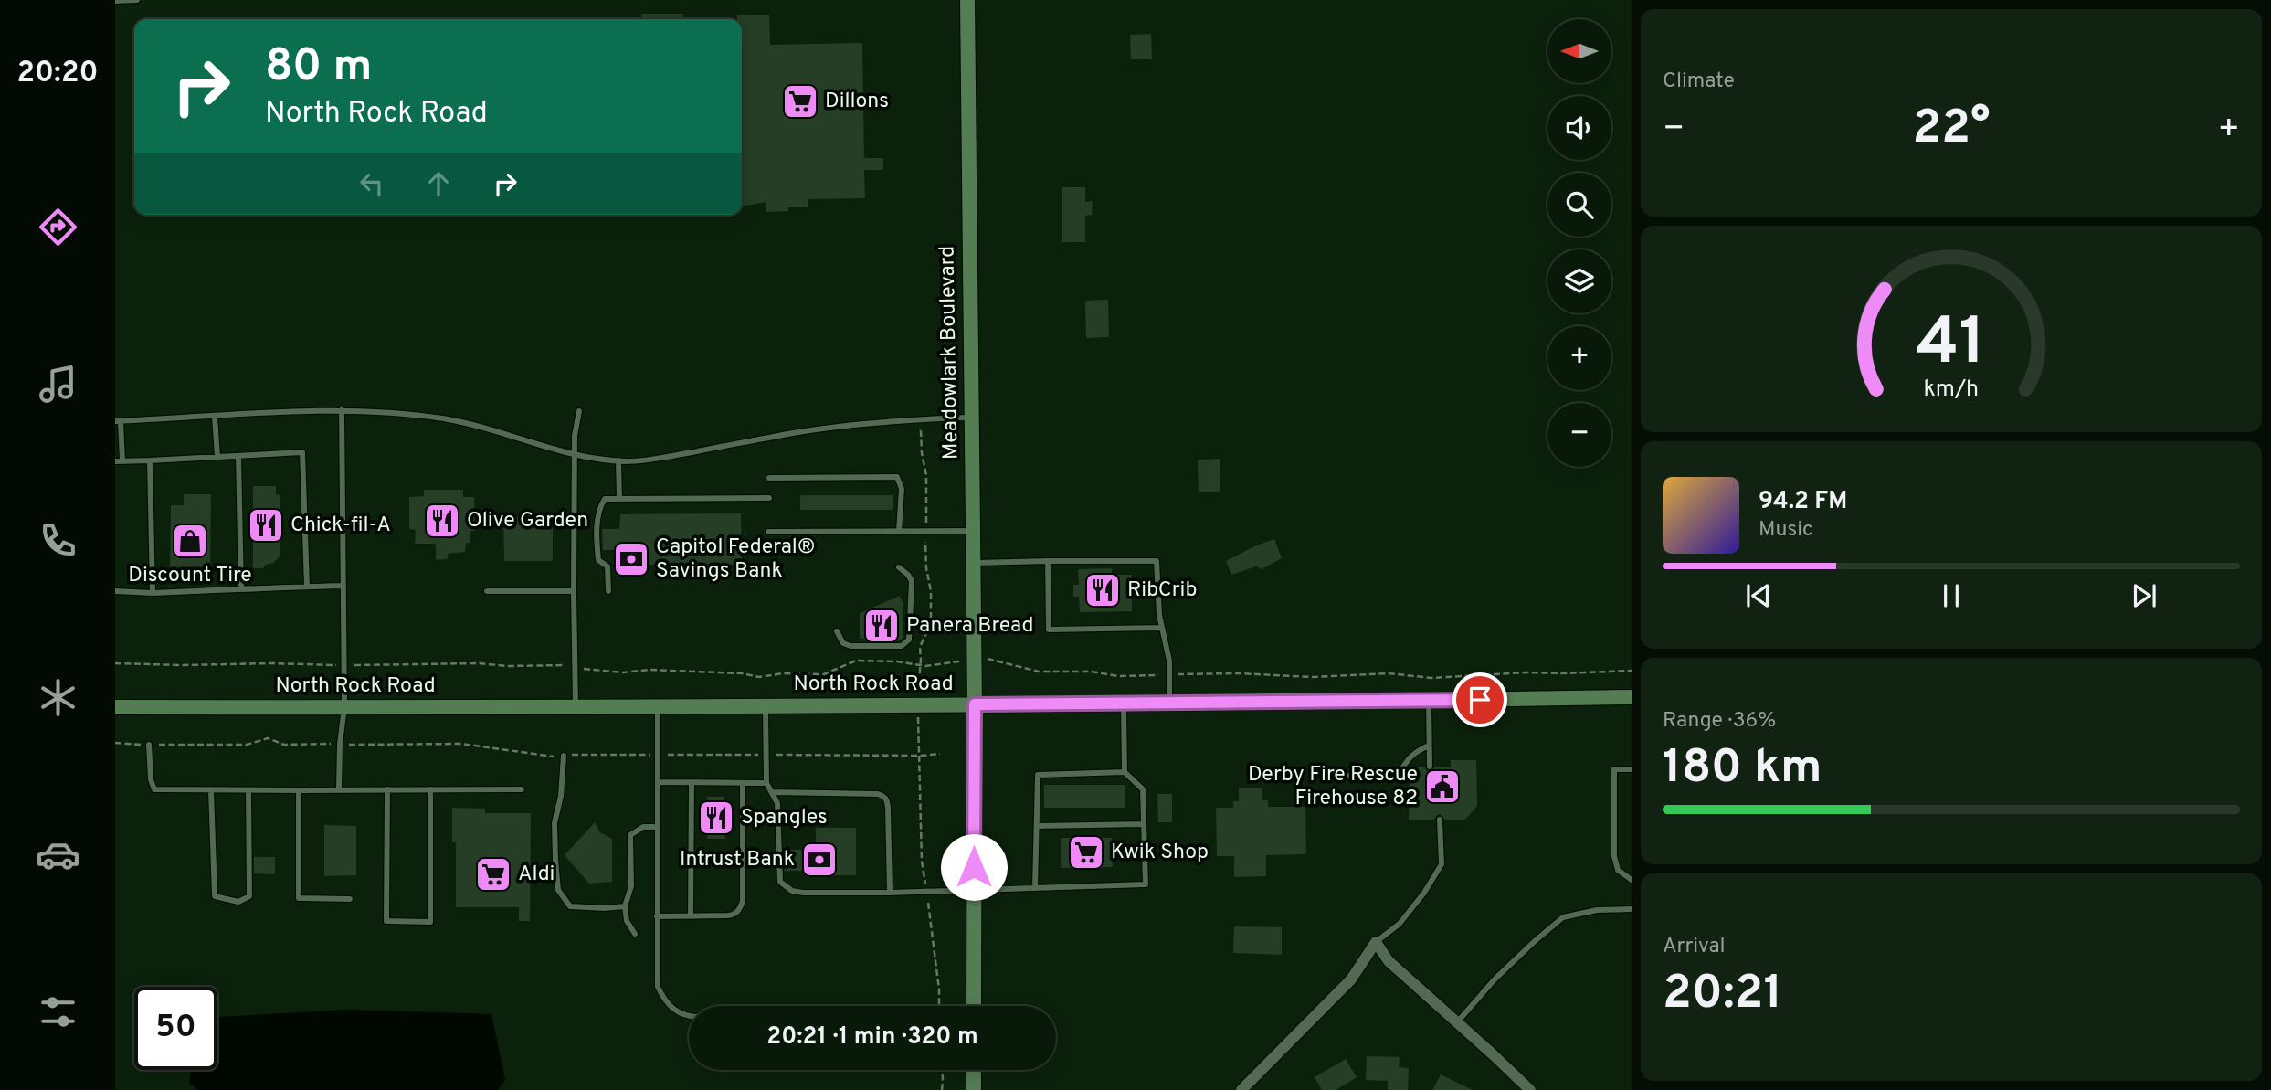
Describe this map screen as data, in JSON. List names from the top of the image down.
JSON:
{
  "streets": {
    "main road": ["Meadowlark Boulevard", "North Rock Road"]
  },
  "crossings": [
    ["Meadowlark Boulevard", "North Rock Road"]
  ],
  "places": {
    "supermarket": ["Dillons", "Kwik Shop", "Aldi"],
    "restaurant": [
      "Olive Garden",
      "Chick-fil-A",
      "RibCrib",
      "Panera Bread",
      "Spangles"
    ],
    "shop": ["Discount Tire"],
    "bank": ["Capitol Federal® Savings Bank", "Intrust Bank"],
    "public building": ["Derby Fire Rescue Firehouse 82"]
  },
  "north": "left",
  "page": {
    "tabs": "20:20",
    "tile": [
      "Climate",
      ["Range · 36%", "180 km"],
      ["Arrival", "20:21"]
    ],
    "map_buttons": ["+", "−"],
    "turn": ["80 m", "North Rock Road"],
    "heat": ["−", "22°", "+"],
    "song": ["94.2 FM", "Music"],
    "limit": "50",
    "trip": "20:21 · 1 min · 320 m",
    "gauge": ["41", "km/h"]
  }
}
